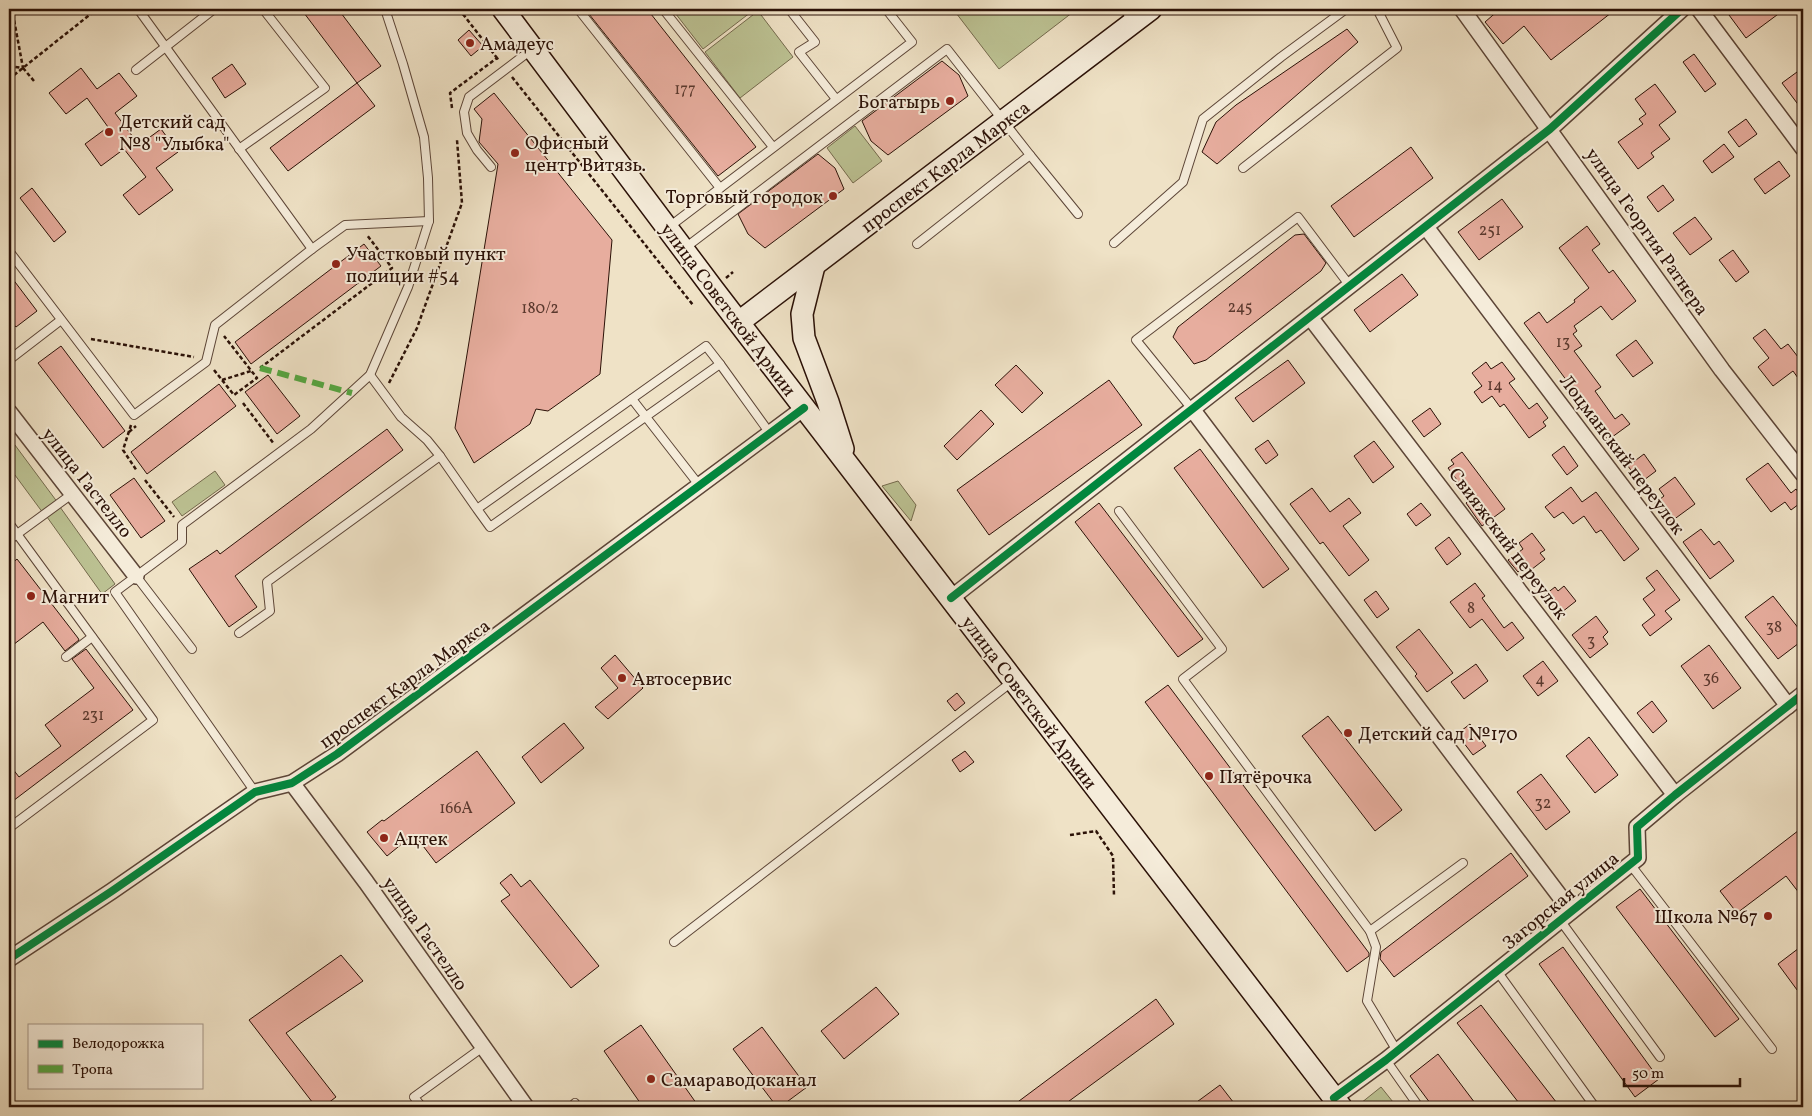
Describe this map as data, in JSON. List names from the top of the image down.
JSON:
{
  "streets": {
    "main road": ["проспект Карла Маркса", "улица Советской Армии"],
    "street": [
      "улица Георгия Ратнера",
      "Лоцманский переулок",
      "улица Гастелло",
      "Свияжский переулок",
      "Загорская улица"
    ]
  },
  "crossings": [
    ["проспект Карла Маркса", "улица Советской Армии"],
    ["проспект Карла Маркса", "улица Гастелло"],
    ["улица Советской Армии", "Загорская улица"],
    ["Лоцманский переулок", "Загорская улица"],
    ["Свияжский переулок", "Загорская улица"]
  ],
  "places": [
    "Амадеус",
    "Богатырь",
    "Детский сад №8 \"Улыбка\"",
    "Офисный центр Витязь.",
    "Торговый городок",
    "Участковый пункт полиции #54",
    "Магнит",
    "Автосервис",
    "Детский сад №170",
    "Пятёрочка",
    "Ацтек",
    "Школа №67",
    "Самараводоканал"
  ],
  "house_numbers": [
    "177",
    "251",
    "245",
    "180/2",
    "13",
    "14",
    "8",
    "38",
    "3",
    "36",
    "4",
    "231",
    "32",
    "166А"
  ],
  "legend": ["Велодорожка", "Тропа"],
  "scale_bar": "50 m"
}
